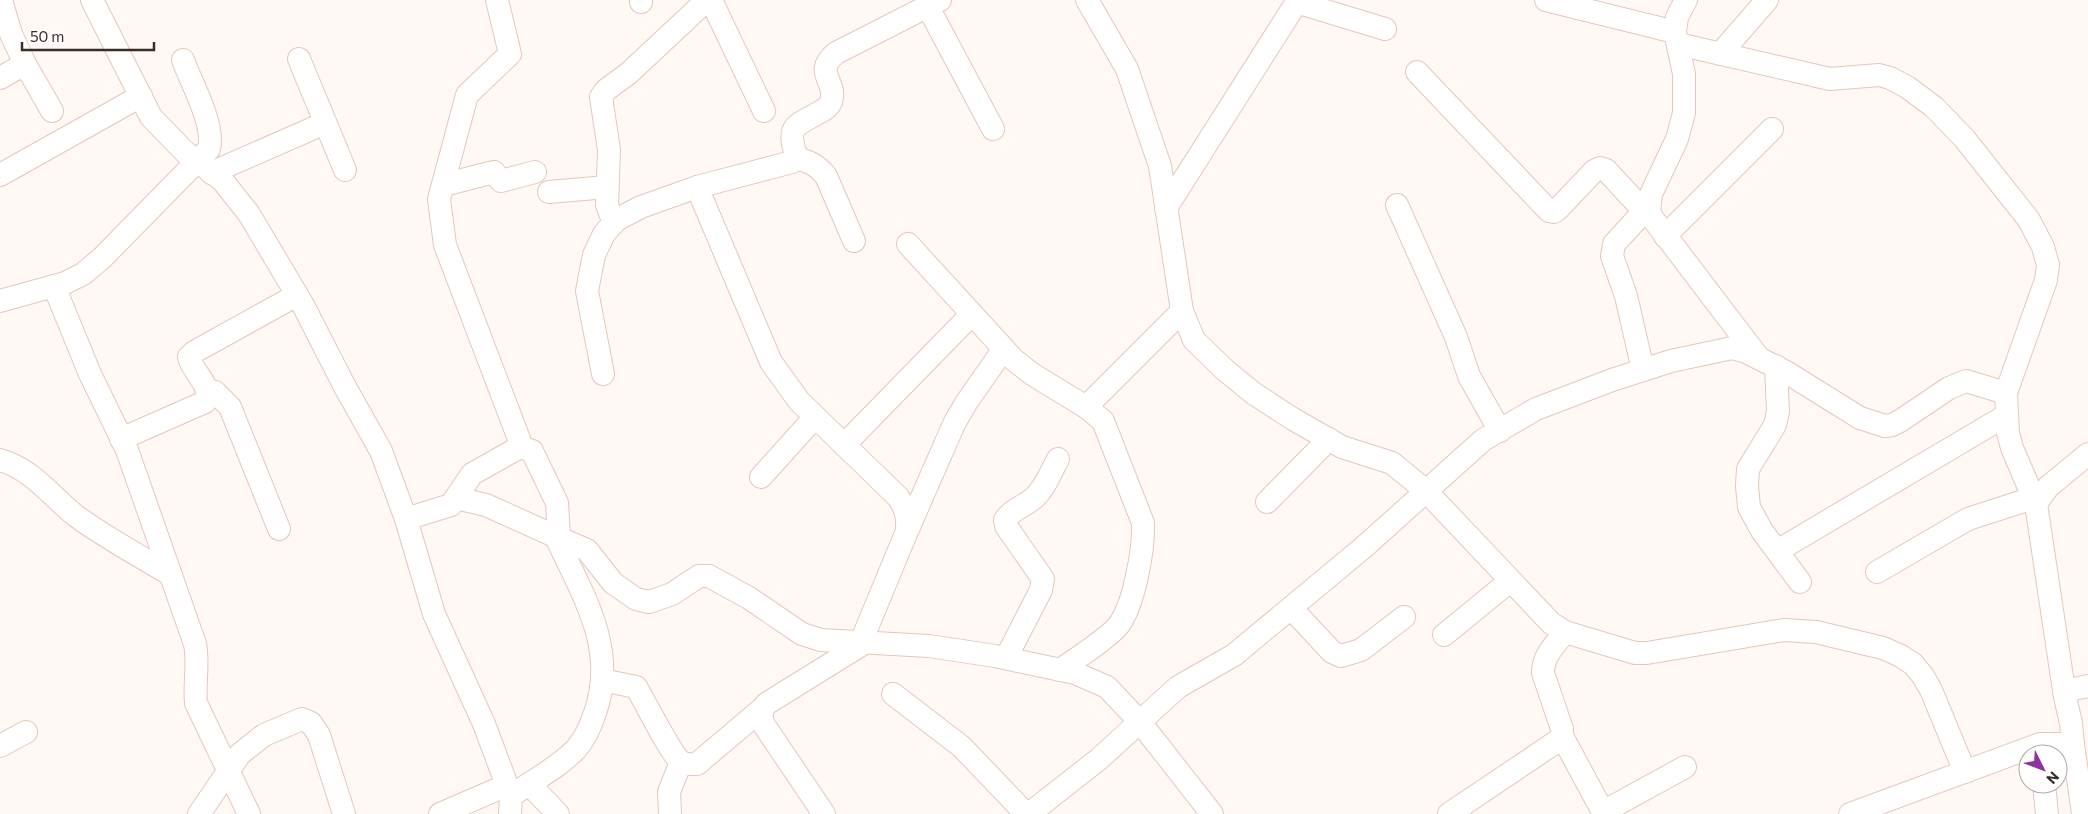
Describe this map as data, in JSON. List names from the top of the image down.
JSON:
{
  "scale_bar": "50 m",
  "north": "bottom right"
}
